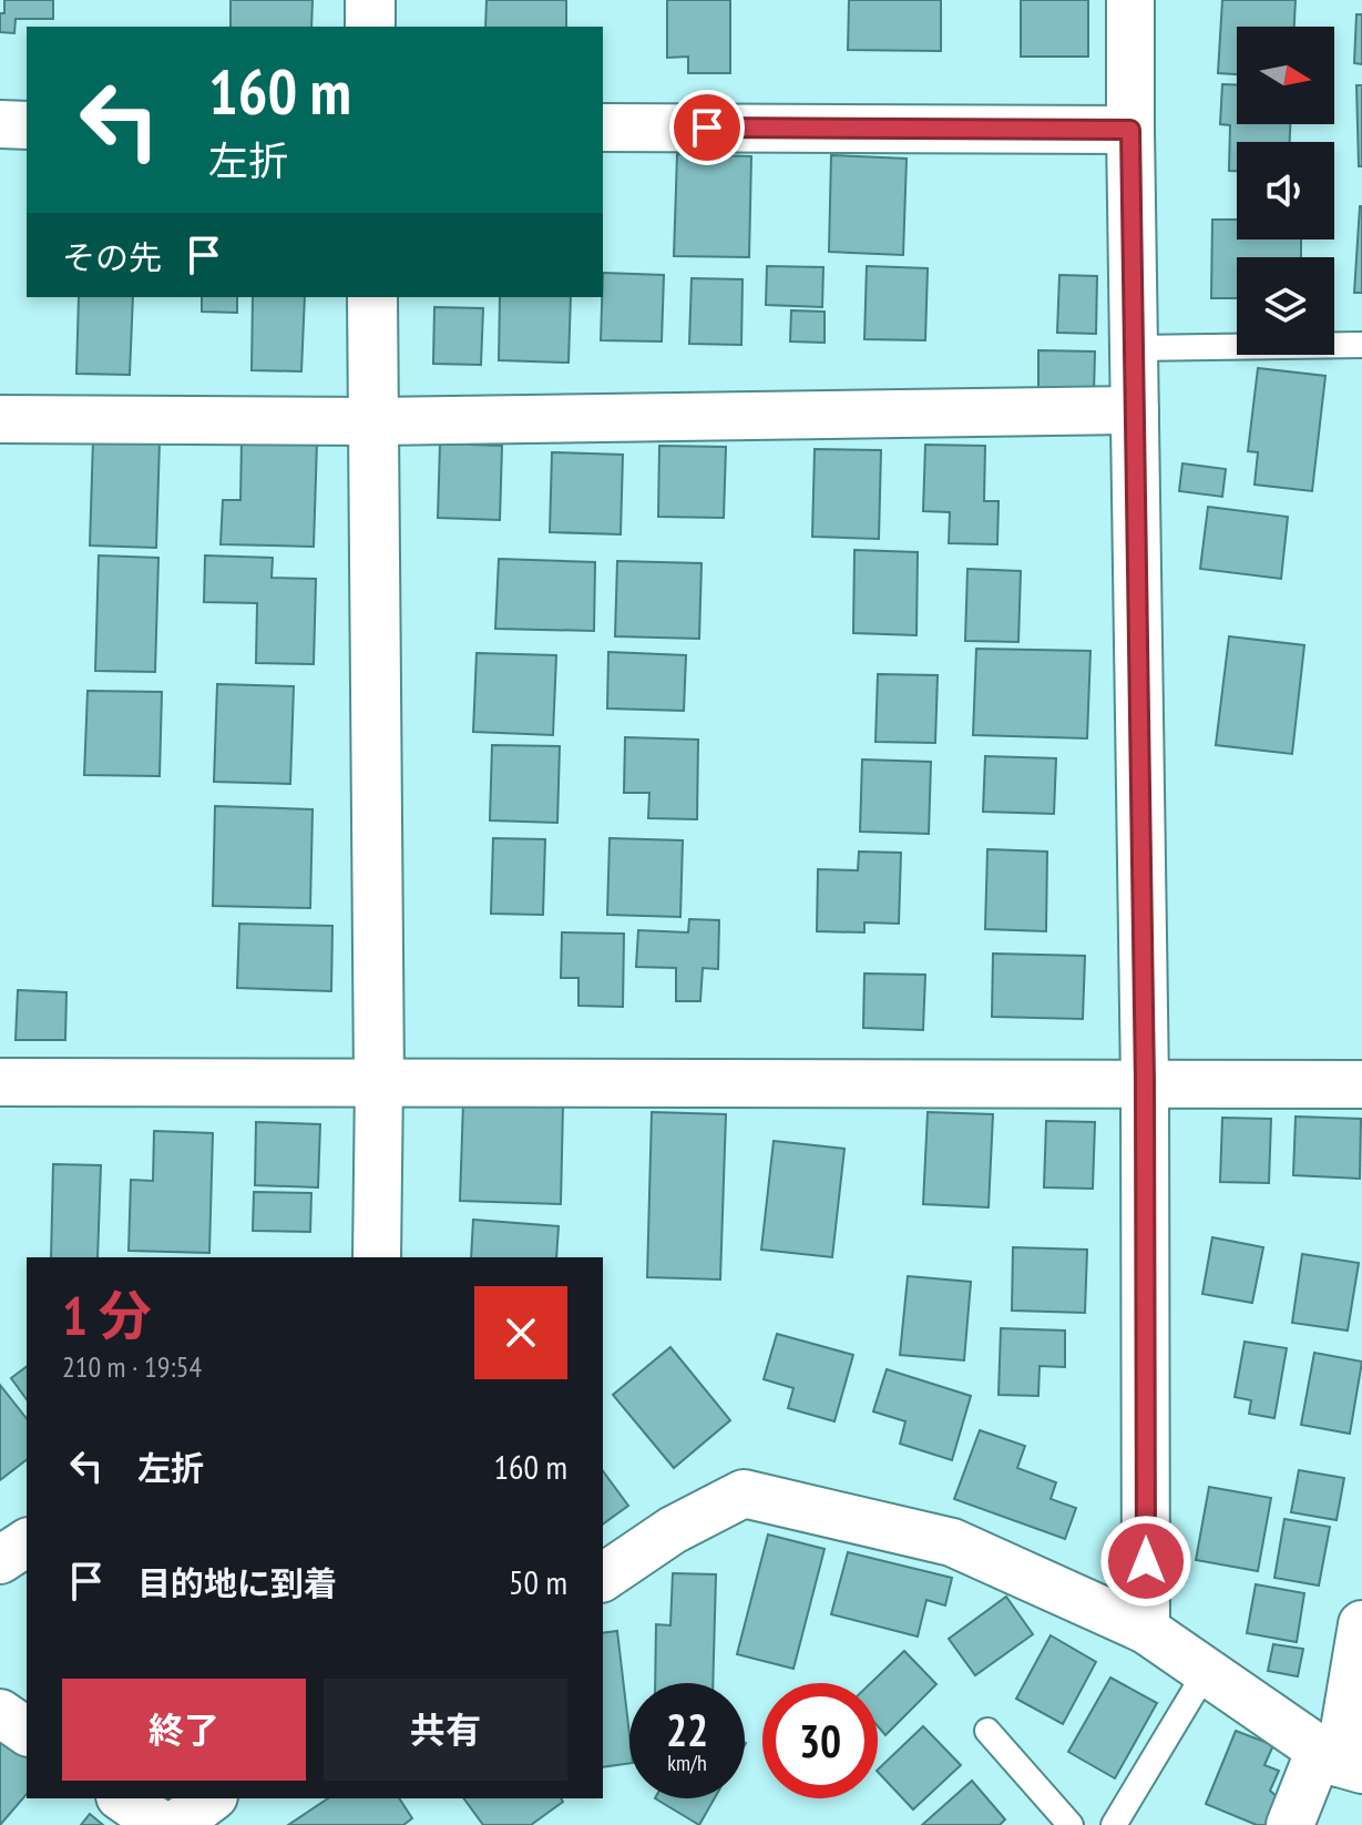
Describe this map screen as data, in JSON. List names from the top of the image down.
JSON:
{
  "north": "right",
  "page": {
    "turn": ["160 m", "左折"],
    "then": "その先",
    "heading": ["1 分", "210 m · 19:54"],
    "list": [
      {
        "name": "左折",
        "value": "160 m"
      },
      {
        "name": "目的地に到着",
        "value": "50 m"
      }
    ],
    "buttons": ["終了", "共有"],
    "speed": "22 km/h",
    "limit": "30"
  }
}
